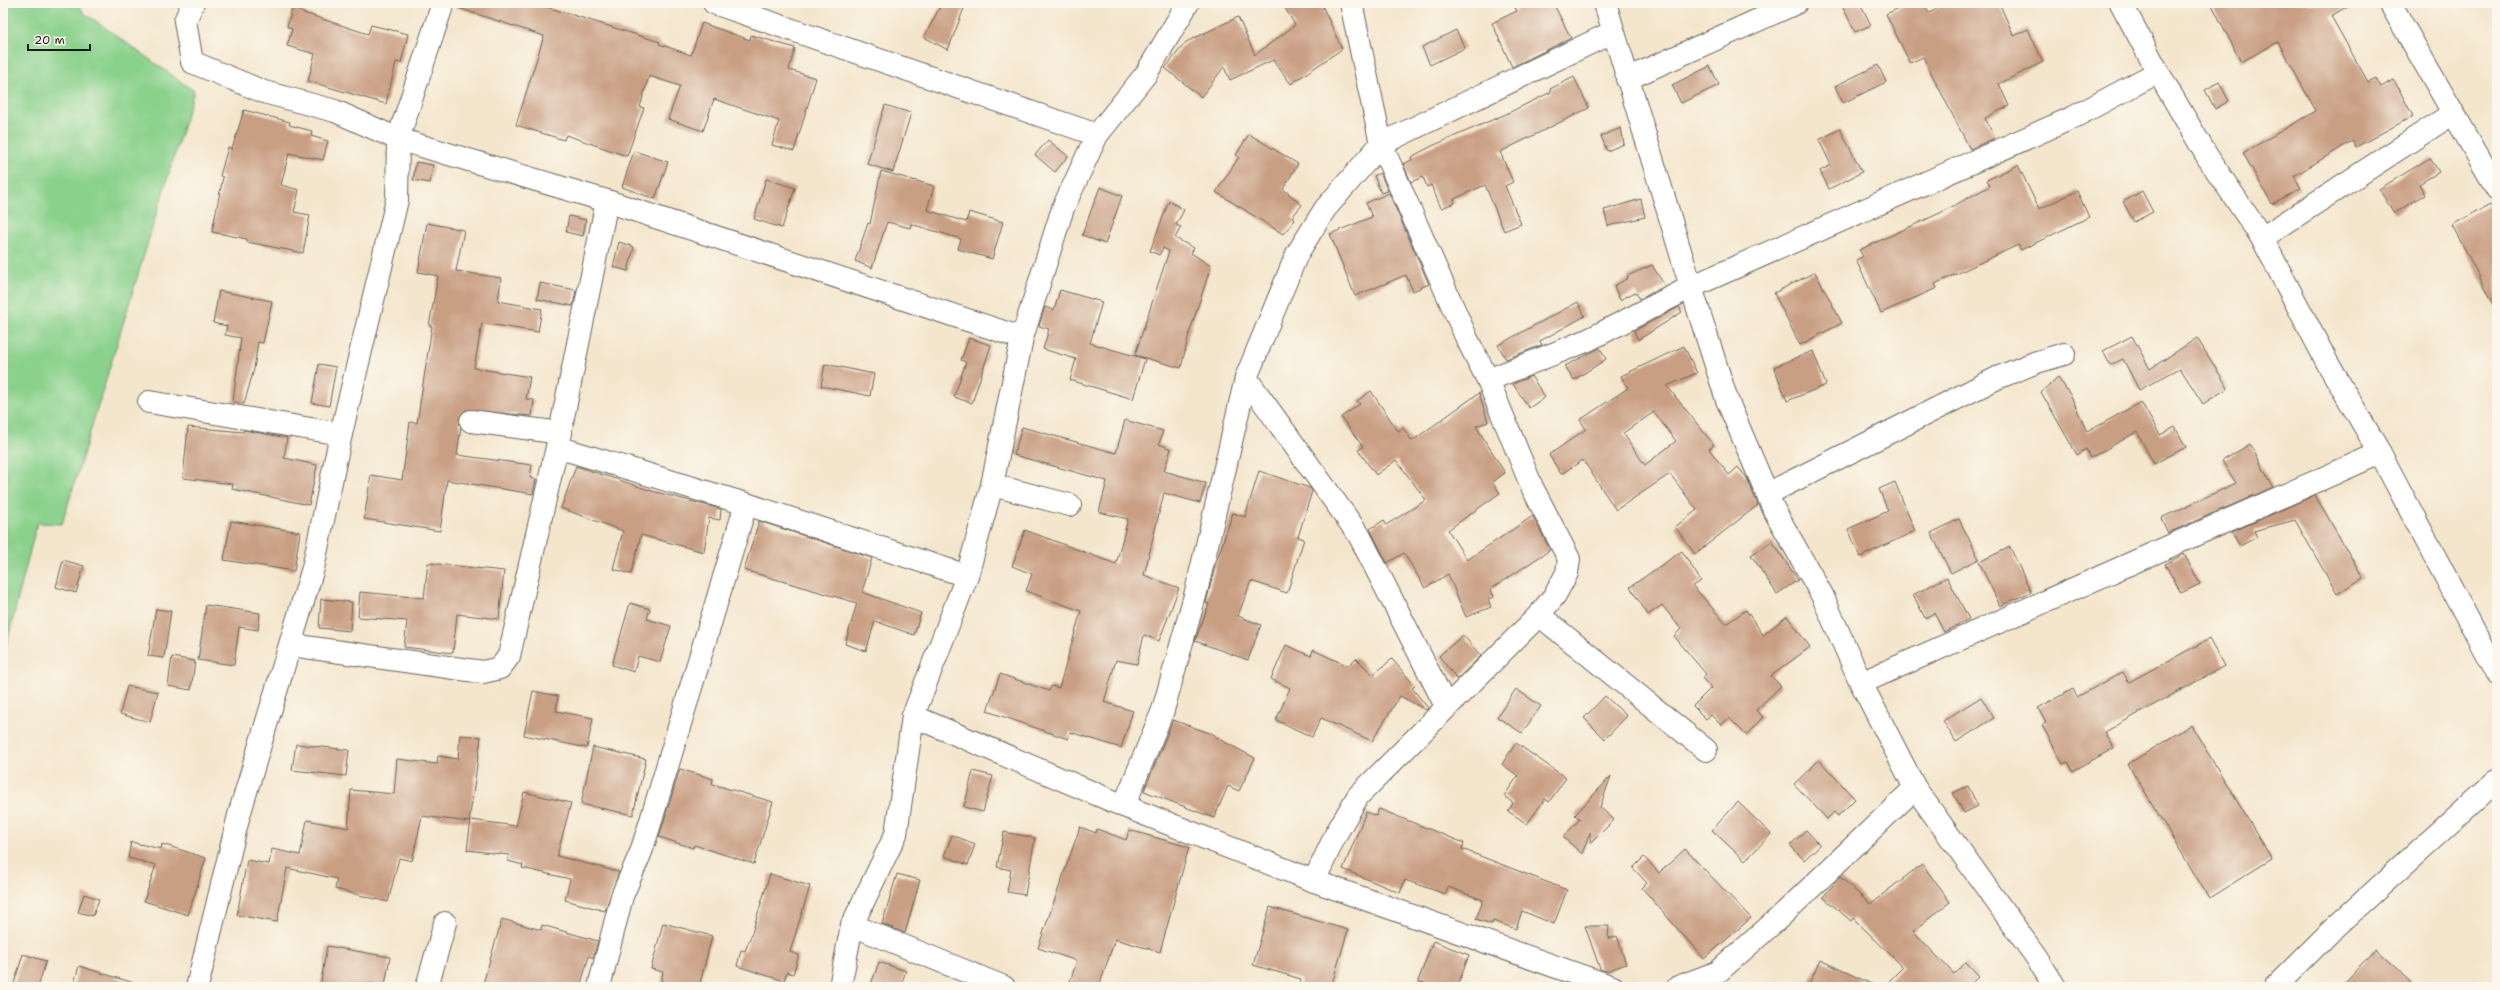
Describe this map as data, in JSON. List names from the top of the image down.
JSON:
{
  "scale_bar": "20 m"
}
